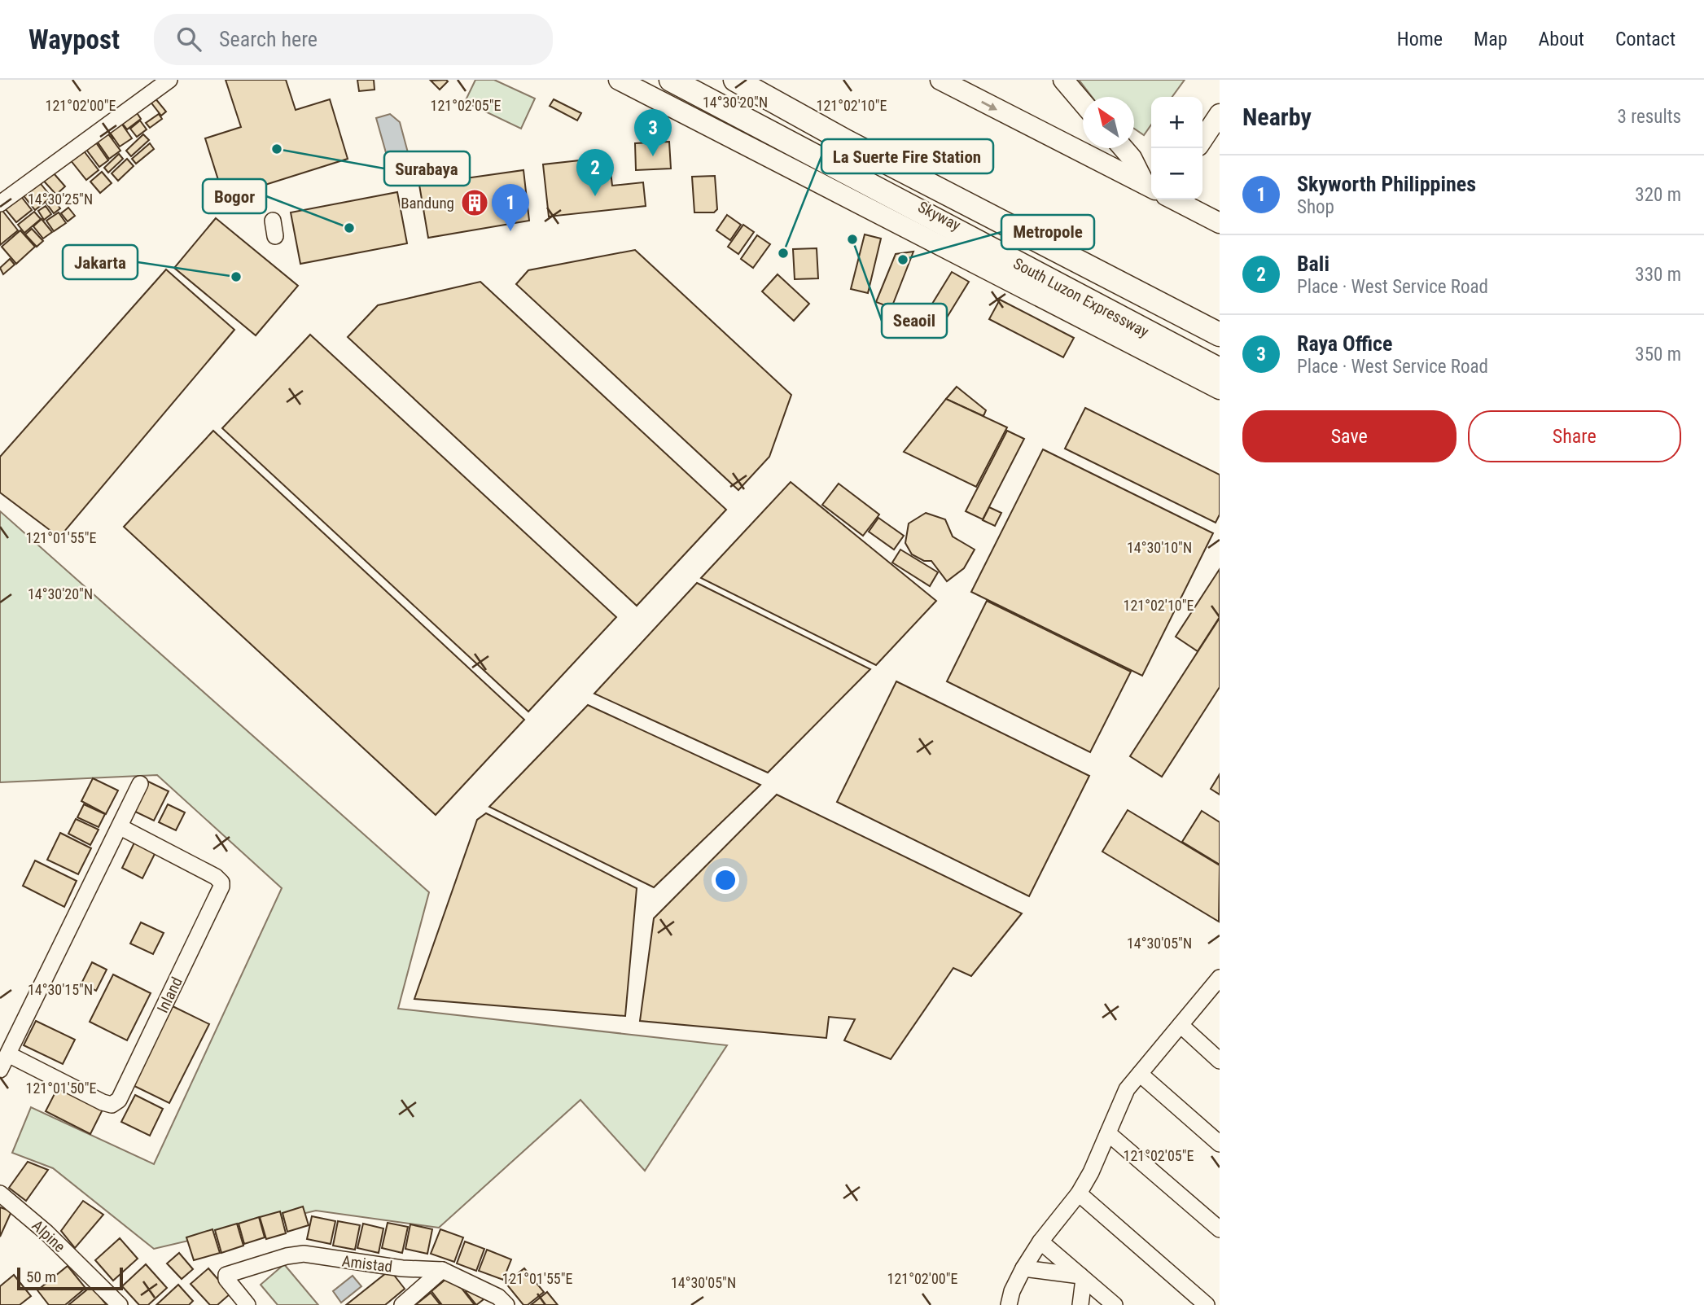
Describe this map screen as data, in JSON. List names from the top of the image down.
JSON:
{
  "streets": {
    "highway": ["Skyway", "South Luzon Expressway"],
    "street": ["Inland", "Alpine", "Amistad"]
  },
  "places": {
    "other": [
      "Surabaya",
      "Bogor",
      "Seaoil",
      "La Suerte Fire Station",
      "Metropole",
      "Jakarta"
    ],
    "building": ["Bandung"]
  },
  "scale_bar": "50 m",
  "north": "top left",
  "page": {
    "header": "Waypost",
    "search": "Search here",
    "nav": [
      "Home",
      "Map",
      "About",
      "Contact"
    ],
    "heading": ["Nearby", "3 results"],
    "map_buttons": ["+", "−"],
    "pins": ["3", "2", "1"],
    "list": [
      {
        "mark": "1",
        "name": "Skyworth Philippines",
        "note": "Shop",
        "value": "320 m"
      },
      {
        "mark": "2",
        "name": "Bali",
        "note": "Place · West Service Road",
        "value": "330 m"
      },
      {
        "mark": "3",
        "name": "Raya Office",
        "note": "Place · West Service Road",
        "value": "350 m"
      }
    ],
    "buttons": ["Save", "Share"],
    "scale": "50 m"
  },
  "coordinates": [
    "14°30'20\"N",
    "121°02'00\"E",
    "121°02'05\"E",
    "121°02'10\"E",
    "14°30'25\"N",
    "121°01'55\"E",
    "14°30'10\"N",
    "14°30'05\"N",
    "14°30'15\"N",
    "121°01'50\"E"
  ]
}
